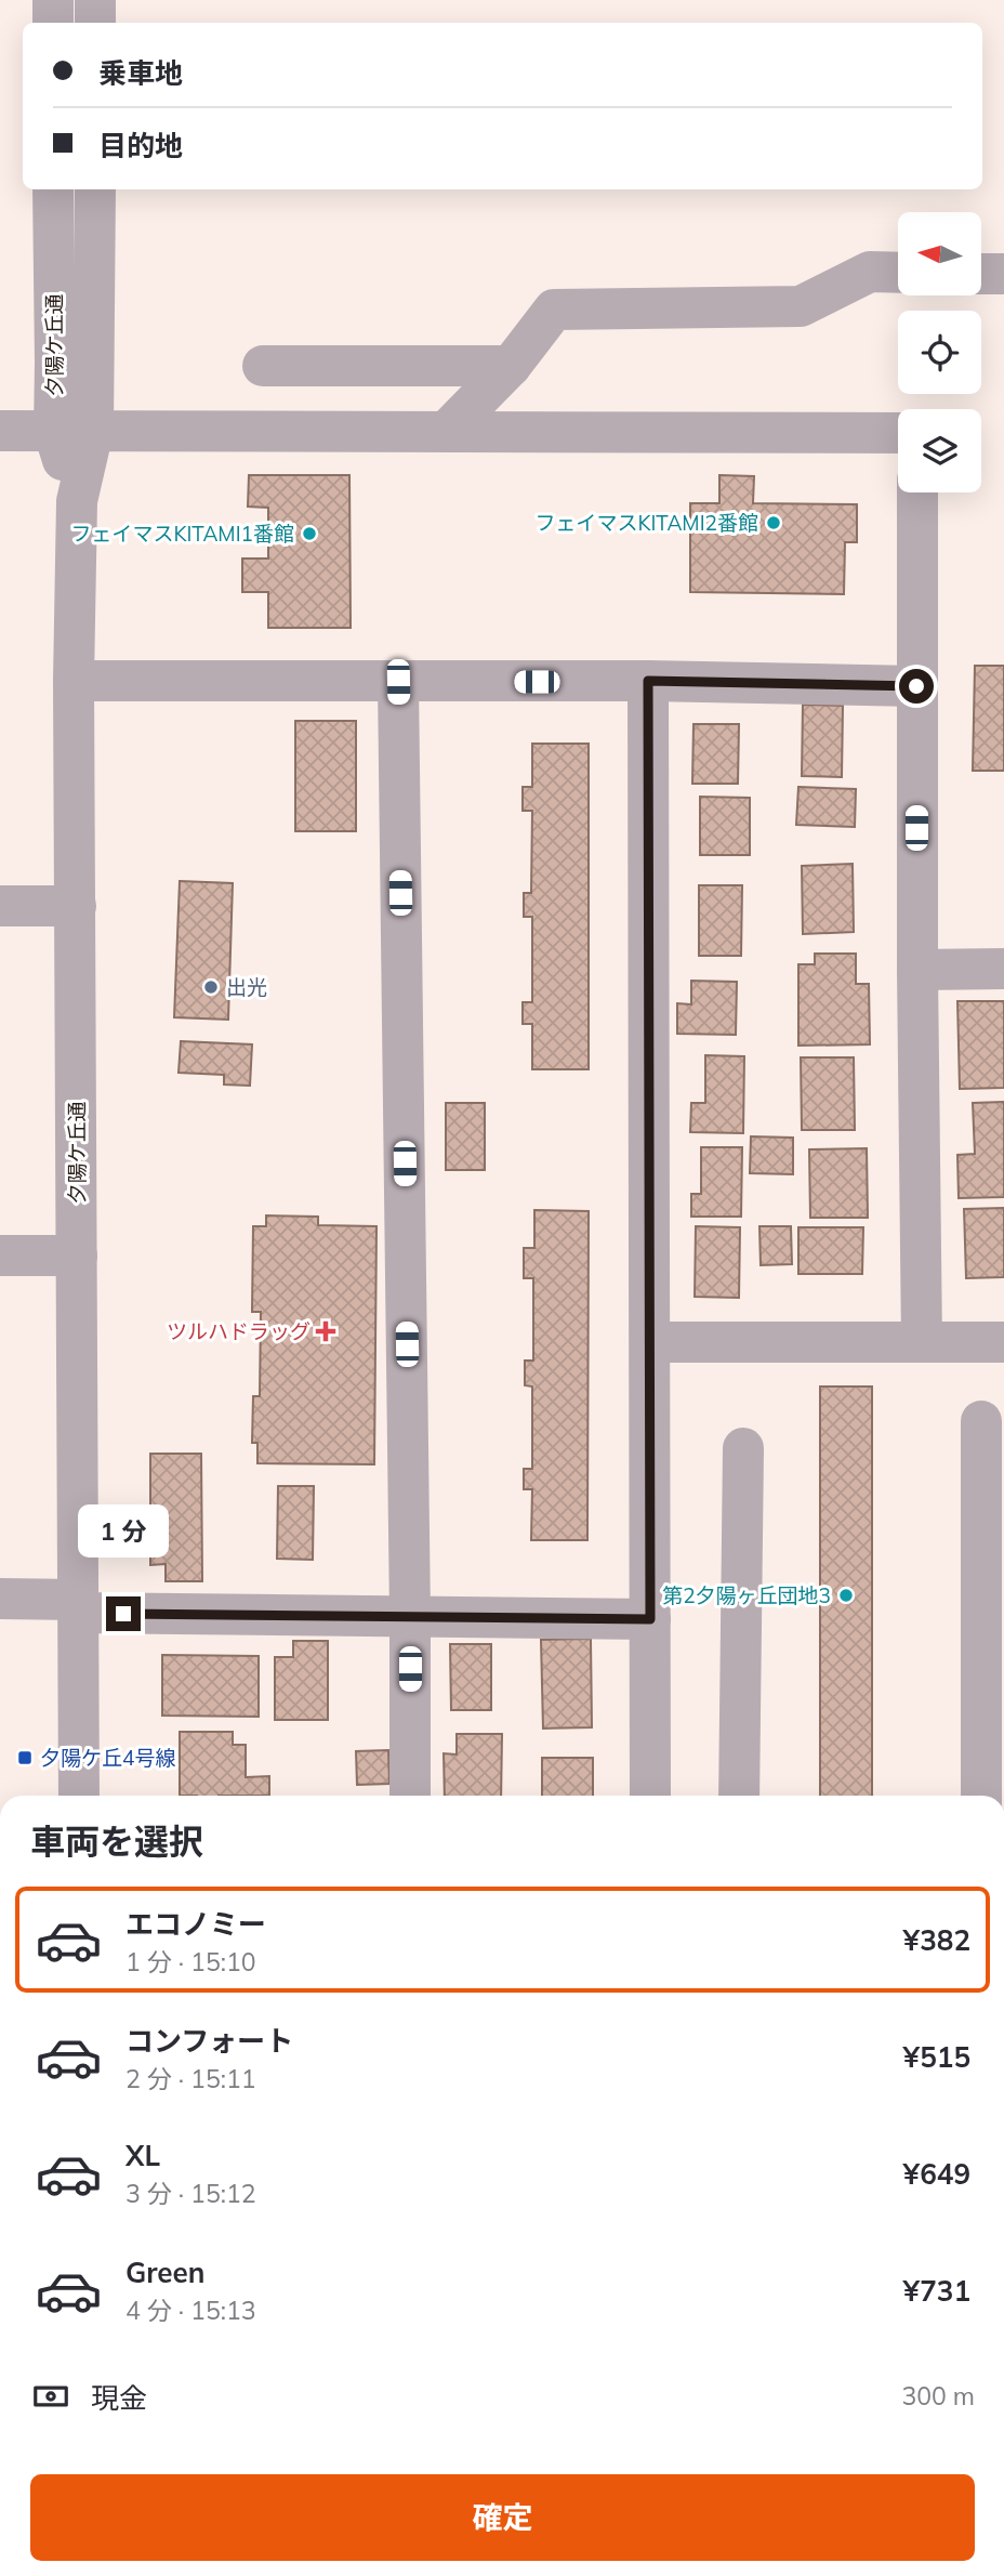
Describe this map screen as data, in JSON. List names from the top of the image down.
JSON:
{
  "streets": {
    "street": ["夕陽ケ丘通"]
  },
  "places": {
    "other": [
      "フェイマスKITAMI2番館",
      "フェイマスKITAMI1番館",
      "出光",
      "第2夕陽ヶ丘団地3"
    ],
    "health": ["ツルハドラッグ"],
    "transit": ["夕陽ケ丘4号線"]
  },
  "north": "left",
  "page": {
    "banner": ["乗車地", "目的地"],
    "bubble": "1 分",
    "heading": "車両を選択",
    "list": [
      {
        "name": "エコノミー",
        "note": "1 分 · 15:10",
        "value": "¥382"
      },
      {
        "name": "コンフォート",
        "note": "2 分 · 15:11",
        "value": "¥515"
      },
      {
        "name": "XL",
        "note": "3 分 · 15:12",
        "value": "¥649"
      },
      {
        "name": "Green",
        "note": "4 分 · 15:13",
        "value": "¥731"
      }
    ],
    "pay": ["現金", "300 m"],
    "buttons": "確定"
  }
}
